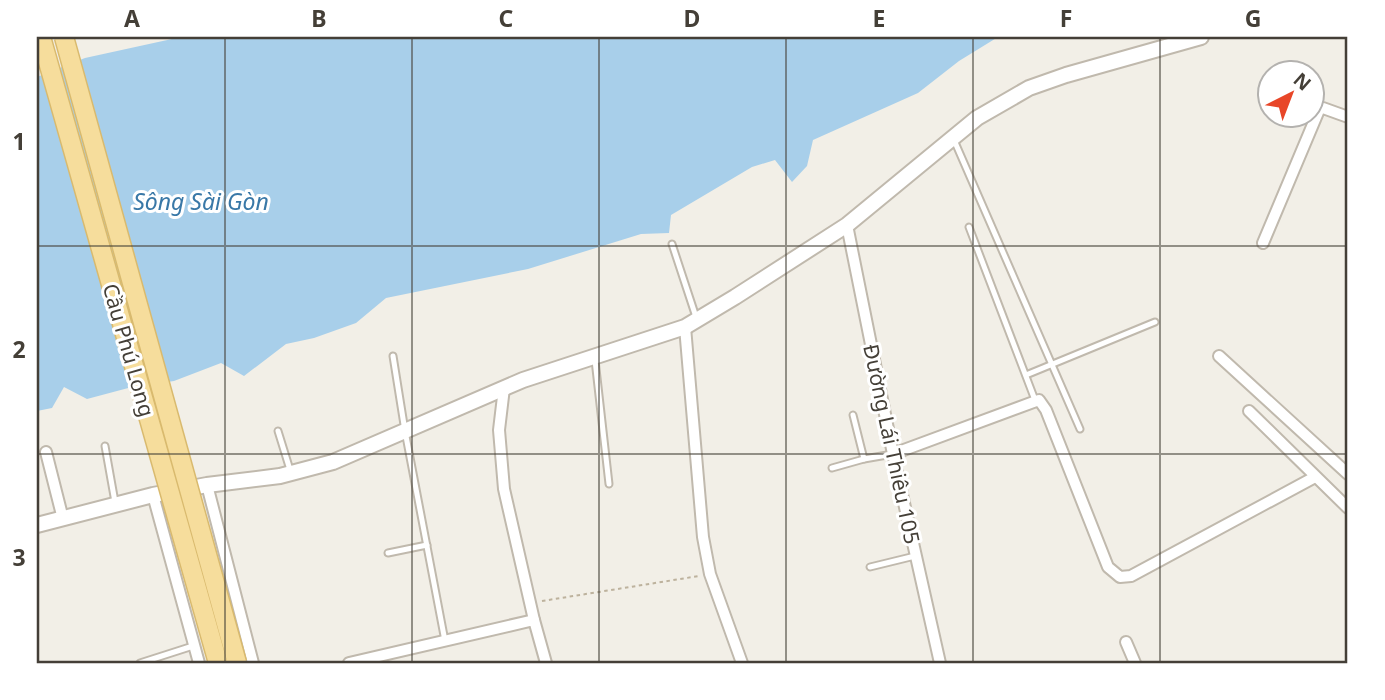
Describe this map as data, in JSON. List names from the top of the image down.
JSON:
{
  "streets": {
    "main road": ["Cầu Phú Long"],
    "street": ["Đường Lái Thiêu 105"]
  },
  "water": ["Sông Sài Gòn"],
  "north": "top right",
  "grid": {
    "columns": [
      "A",
      "B",
      "C",
      "D",
      "E",
      "F",
      "G"
    ],
    "rows": ["1", "2", "3"]
  }
}
